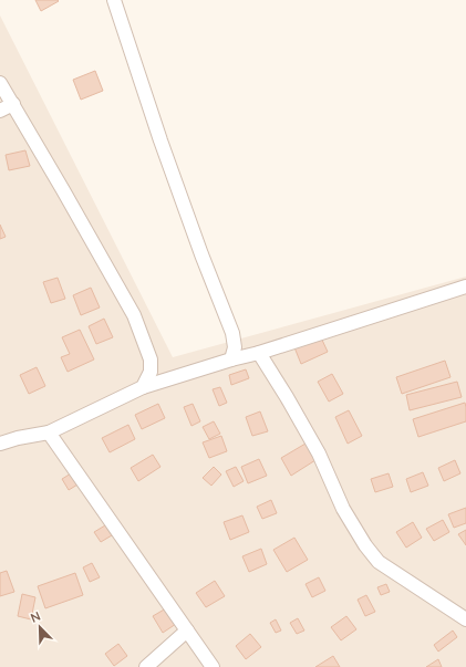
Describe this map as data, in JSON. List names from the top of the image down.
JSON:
{
  "north": "top left"
}
